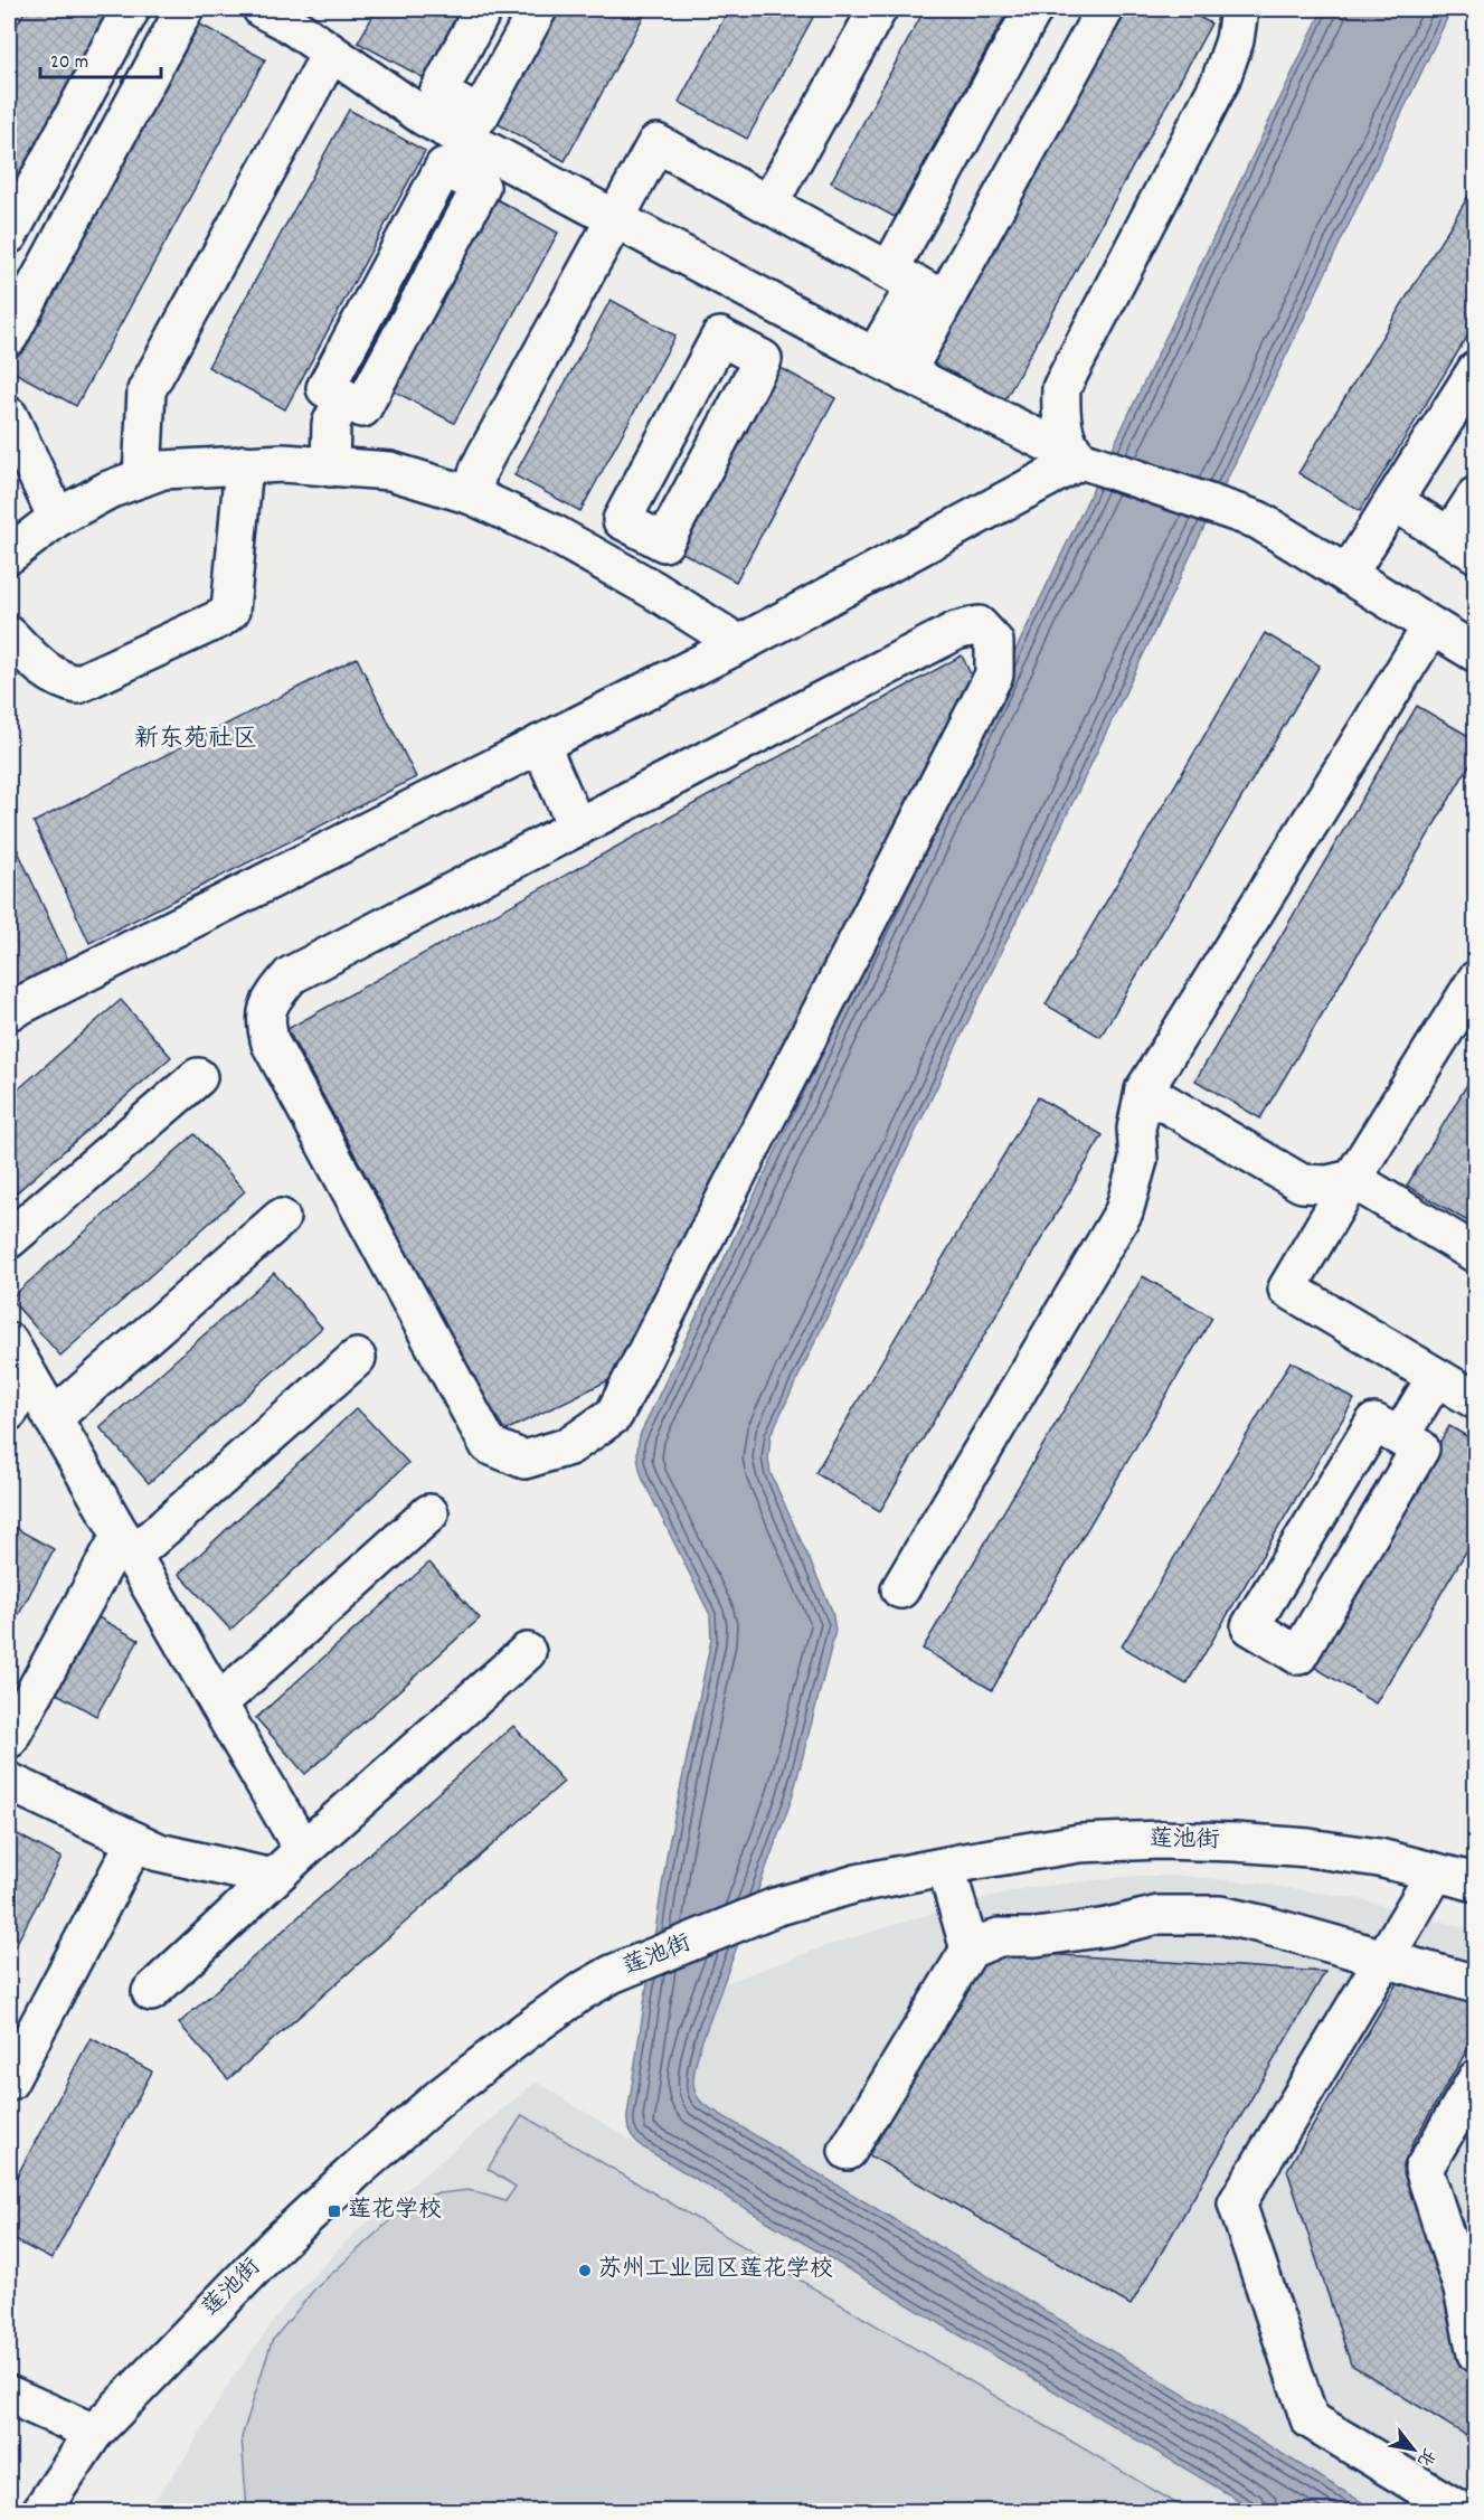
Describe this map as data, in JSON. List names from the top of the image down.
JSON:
{
  "streets": {
    "street": ["莲池街"]
  },
  "districts": ["新东苑社区"],
  "places": {
    "transit": ["莲花学校"],
    "other": ["苏州工业园区莲花学校"]
  },
  "scale_bar": "20 m",
  "north": "bottom right"
}
